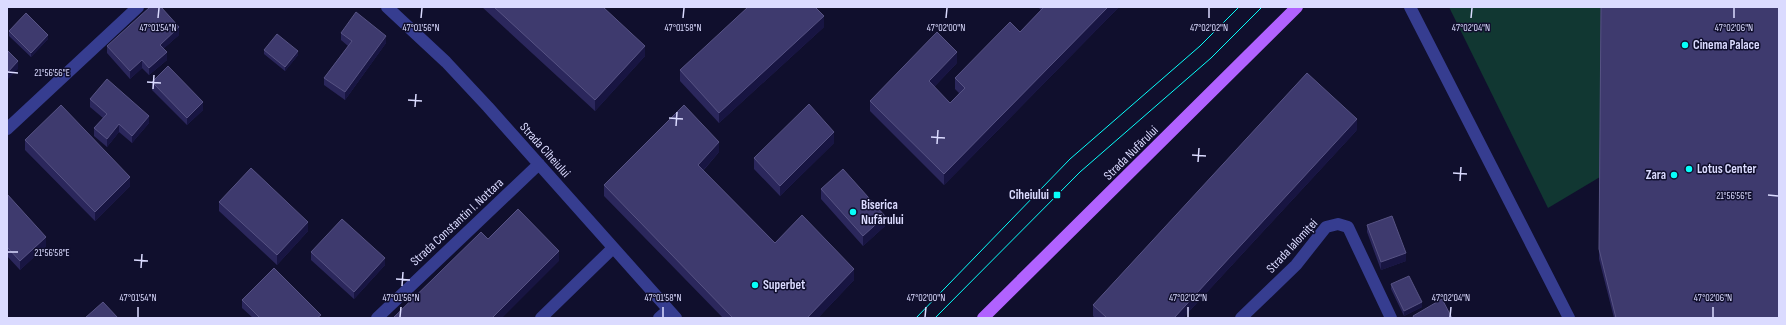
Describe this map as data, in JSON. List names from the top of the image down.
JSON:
{
  "streets": {
    "main road": ["Strada Nufărului"],
    "street": ["Strada Ciheiului", "Strada Constantin I. Nottara", "Strada Ialomiței"]
  },
  "crossings": [
    ["Strada Ciheiului", "Strada Constantin I. Nottara"]
  ],
  "places": {
    "other": [
      "Cinema Palace",
      "Lotus Center",
      "Zara",
      "Biserica Nufărului",
      "Superbet"
    ],
    "transit": ["Ciheiului"]
  },
  "coordinates": [
    "47°01'54\"N",
    "47°01'56\"N",
    "47°01'58\"N",
    "47°02'00\"N",
    "47°02'02\"N",
    "47°02'04\"N",
    "47°02'06\"N",
    "21°56'56\"E",
    "21°56'58\"E"
  ]
}
